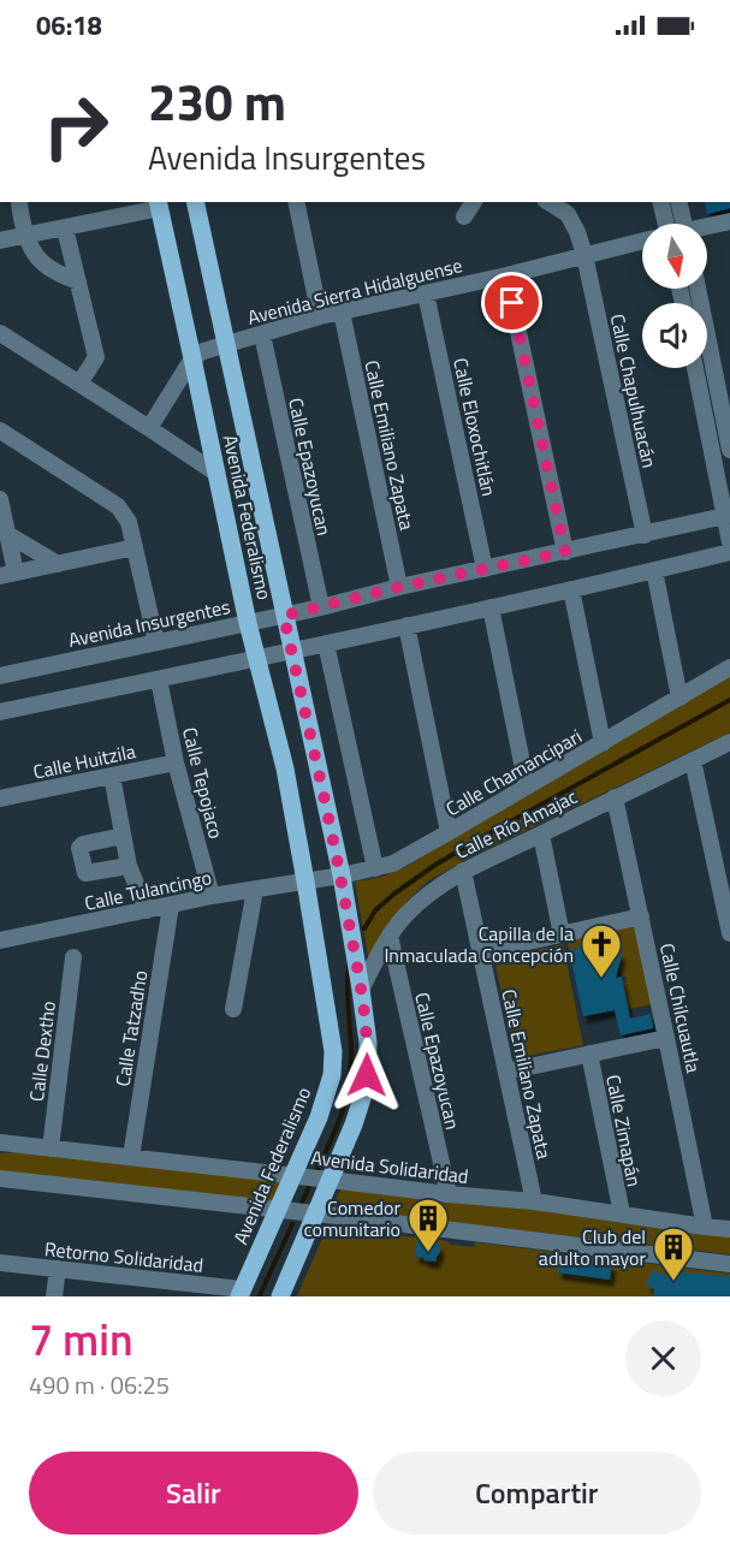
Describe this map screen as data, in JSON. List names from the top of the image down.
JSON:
{
  "streets": {
    "main road": ["Avenida Federalismo"],
    "street": [
      "Avenida Sierra Hidalguense",
      "Calle Chapulhuacán",
      "Calle Eloxochitlán",
      "Calle Emiliano Zapata",
      "Calle Epazoyucan",
      "Avenida Insurgentes",
      "Calle Huitzila",
      "Calle Chamancipari",
      "Calle Tepojaco",
      "Calle Río Amajac",
      "Calle Tulancingo",
      "Calle Chilcuautla",
      "Calle Tatzadho",
      "Calle Dextho",
      "Calle Zimapán",
      "Avenida Solidaridad",
      "Retorno Solidaridad"
    ]
  },
  "crossings": [
    ["Avenida Sierra Hidalguense", "Calle Chapulhuacán"],
    ["Avenida Sierra Hidalguense", "Calle Eloxochitlán"],
    ["Avenida Sierra Hidalguense", "Calle Emiliano Zapata"],
    ["Avenida Sierra Hidalguense", "Calle Epazoyucan"],
    ["Avenida Sierra Hidalguense", "Avenida Federalismo"],
    ["Calle Chapulhuacán", "Avenida Insurgentes"],
    ["Calle Eloxochitlán", "Avenida Insurgentes"],
    ["Calle Emiliano Zapata", "Avenida Insurgentes"],
    ["Calle Emiliano Zapata", "Calle Río Amajac"],
    ["Calle Emiliano Zapata", "Avenida Solidaridad"],
    ["Calle Epazoyucan", "Avenida Insurgentes"],
    ["Calle Epazoyucan", "Calle Río Amajac"],
    ["Calle Epazoyucan", "Avenida Solidaridad"],
    ["Avenida Federalismo", "Avenida Insurgentes"],
    ["Avenida Federalismo", "Calle Chamancipari"],
    ["Avenida Federalismo", "Calle Río Amajac"],
    ["Avenida Federalismo", "Calle Tulancingo"],
    ["Avenida Federalismo", "Avenida Solidaridad"],
    ["Avenida Federalismo", "Retorno Solidaridad"],
    ["Calle Huitzila", "Calle Tepojaco"],
    ["Calle Chamancipari", "Calle Tulancingo"],
    ["Calle Tepojaco", "Calle Tulancingo"],
    ["Calle Río Amajac", "Calle Chilcuautla"],
    ["Calle Tulancingo", "Calle Tatzadho"],
    ["Calle Chilcuautla", "Avenida Solidaridad"],
    ["Calle Tatzadho", "Avenida Solidaridad"],
    ["Calle Dextho", "Avenida Solidaridad"],
    ["Calle Zimapán", "Avenida Solidaridad"]
  ],
  "places": {
    "church": ["Capilla de la Inmaculada Concepción"],
    "building": ["Comedor comunitario", "Club del adulto mayor"]
  },
  "north": "bottom",
  "page": {
    "status": "06:18",
    "turn": ["230 m", "Avenida Insurgentes"],
    "heading": ["7 min", "490 m · 06:25"],
    "buttons": ["Salir", "Compartir"]
  }
}
